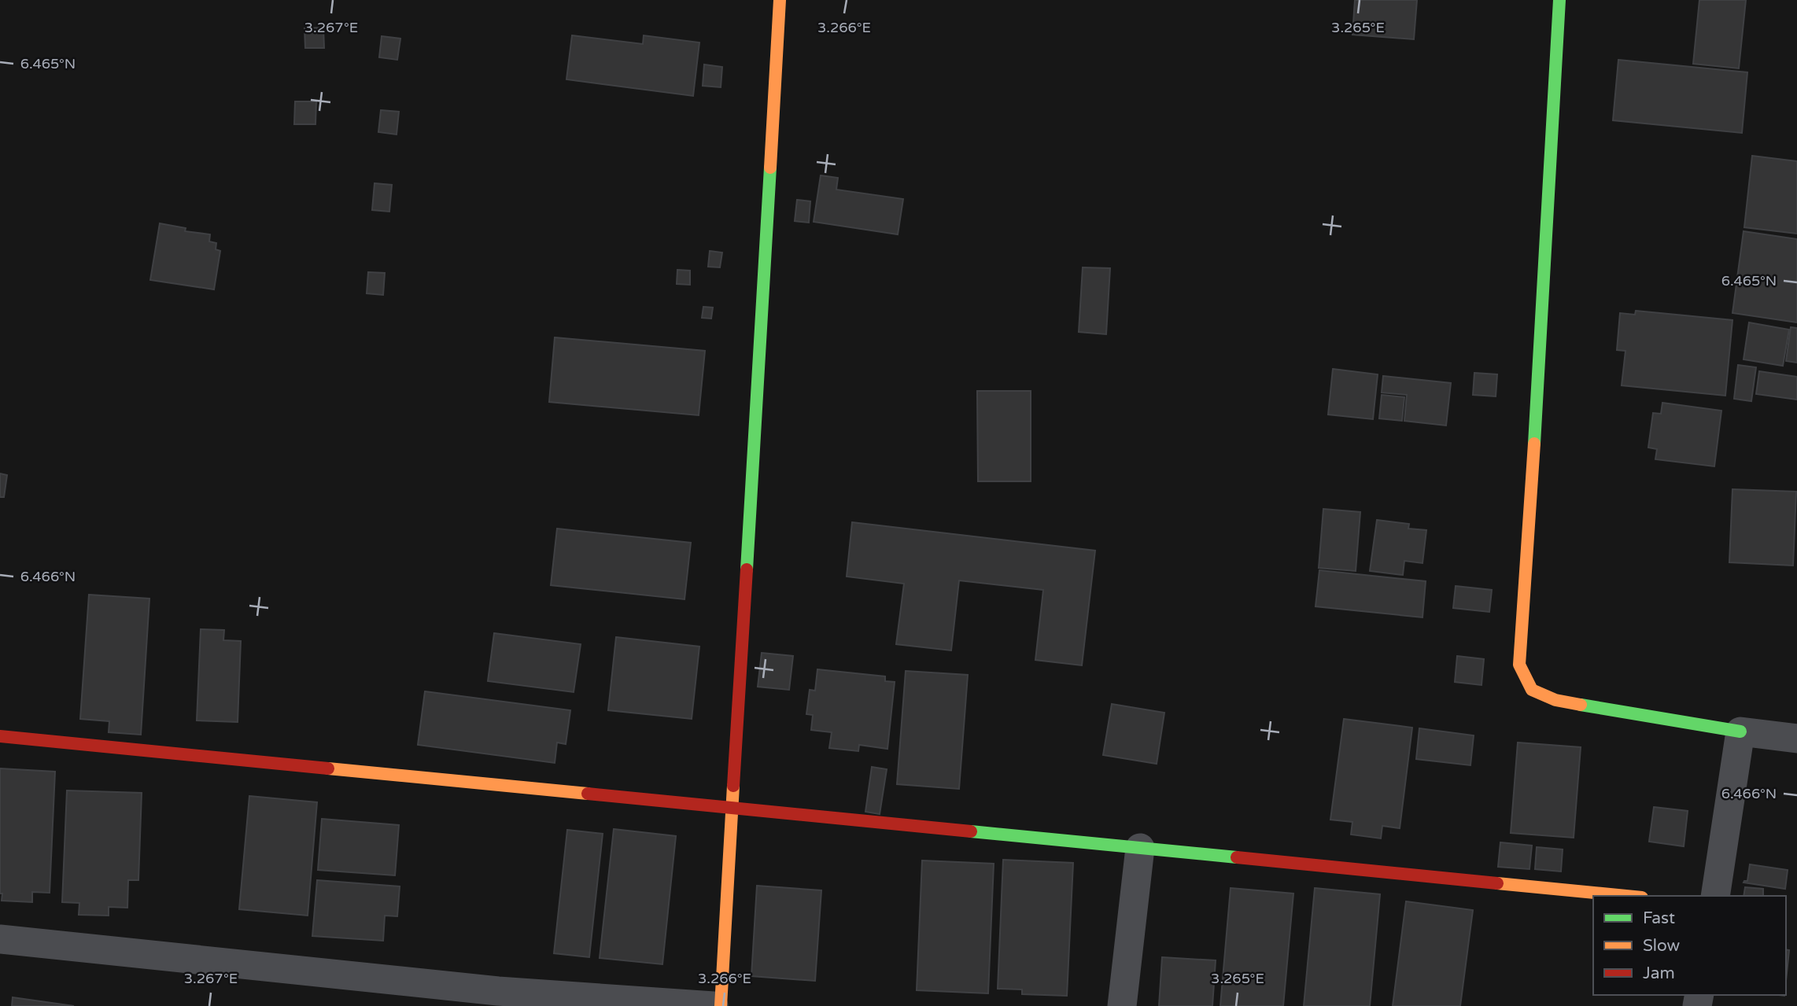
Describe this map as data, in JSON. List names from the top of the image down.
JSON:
{
  "legend": ["Fast", "Slow", "Jam"],
  "coordinates": [
    "3.267°E",
    "3.266°E",
    "3.265°E",
    "6.465°N",
    "6.466°N"
  ]
}
